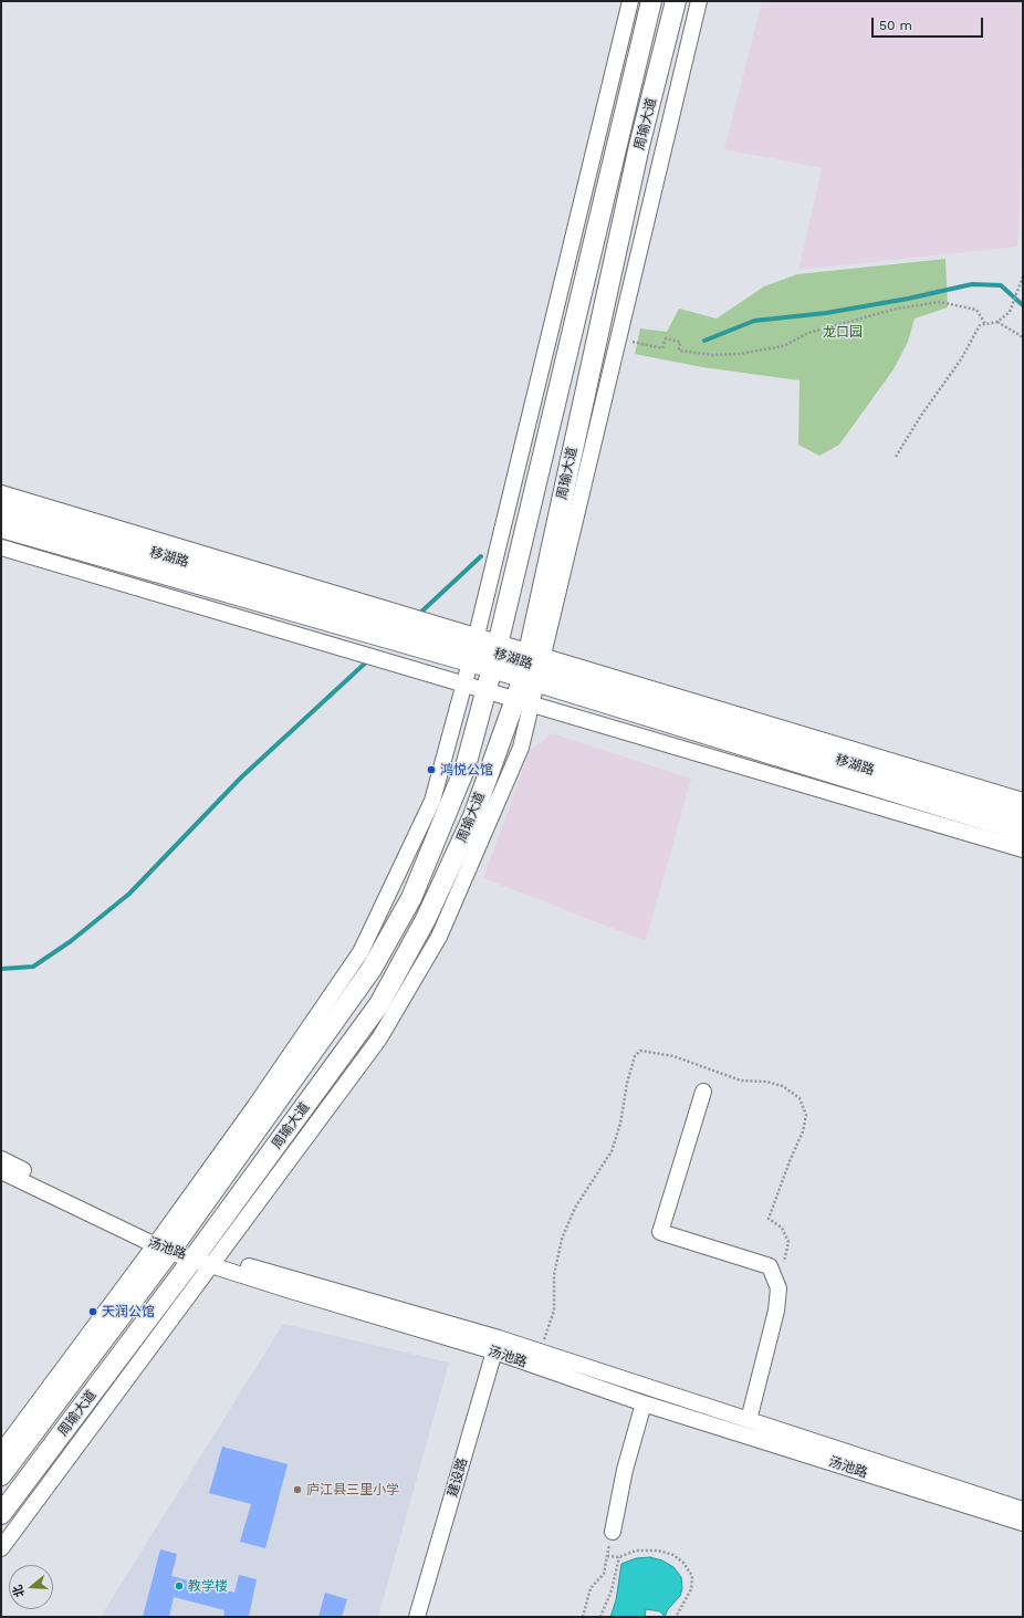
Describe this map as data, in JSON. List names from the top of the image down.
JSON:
{
  "streets": {
    "main road": ["周瑜大道", "移湖路"],
    "street": ["汤池路", "建设路"]
  },
  "crossings": [
    ["周瑜大道", "移湖路"],
    ["周瑜大道", "汤池路"],
    ["汤池路", "建设路"]
  ],
  "parks": ["龙口园"],
  "places": [
    "鸿悦公馆",
    "天润公馆",
    "庐江县三里小学",
    "教学楼"
  ],
  "scale_bar": "50 m",
  "north": "left"
}
